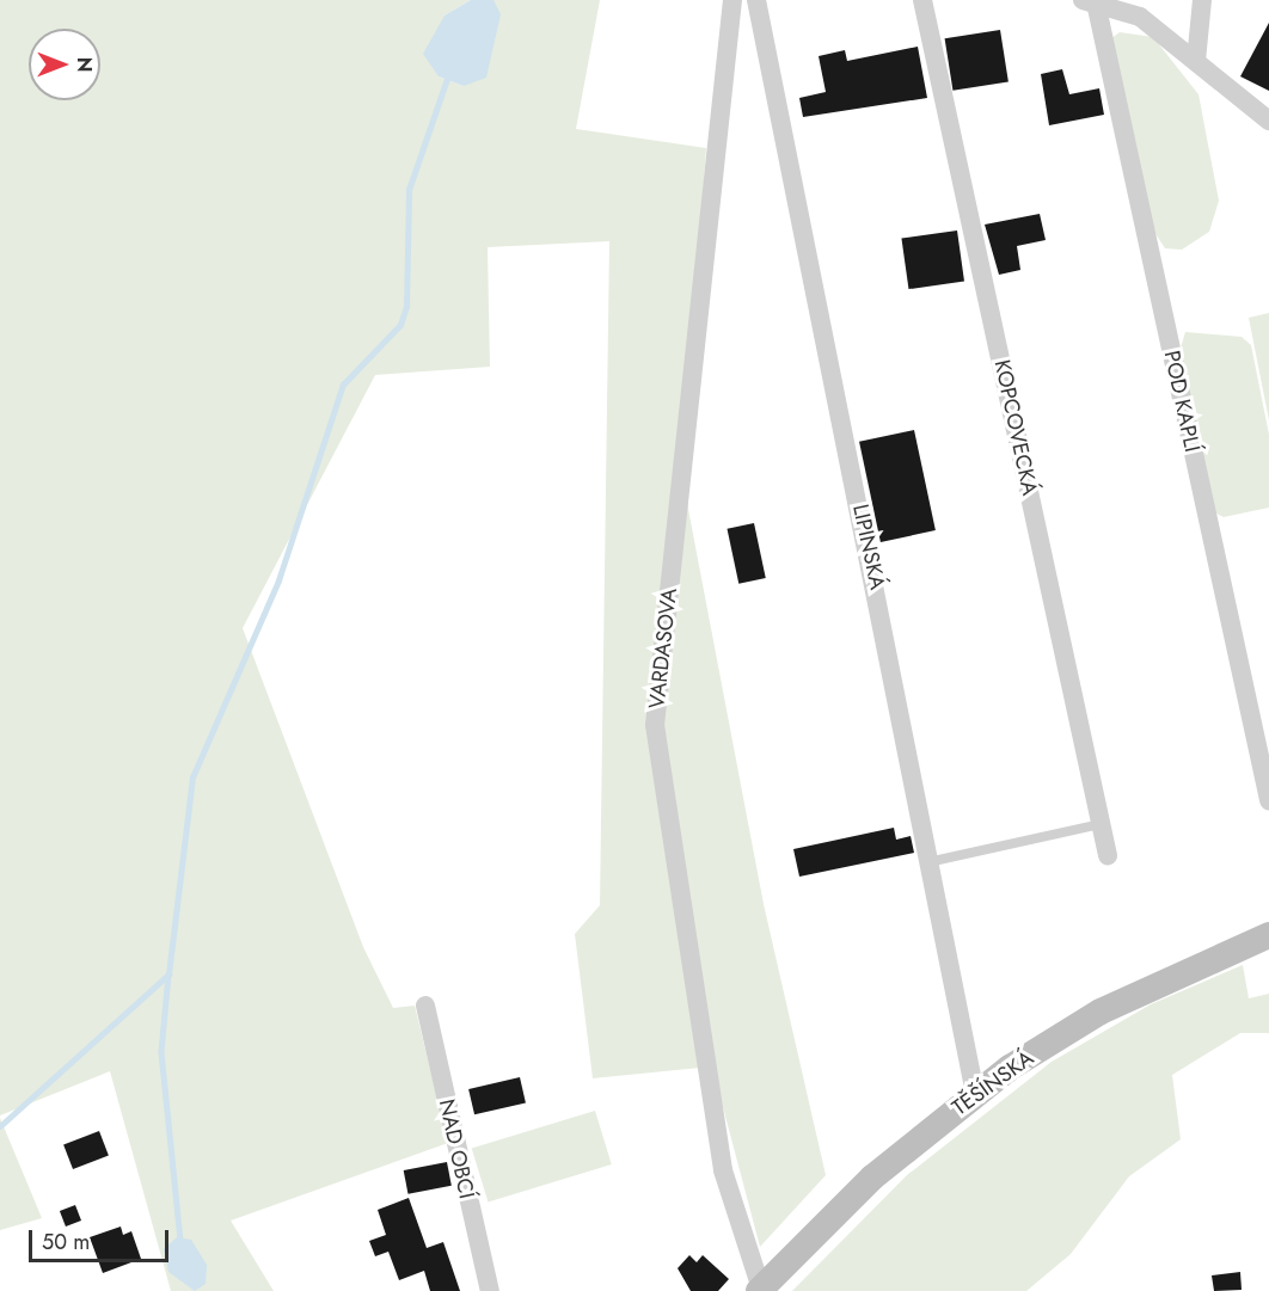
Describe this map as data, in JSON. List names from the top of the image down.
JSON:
{
  "streets": {
    "main road": ["TĚŠÍNSKÁ"],
    "street": [
      "POD KAPLÍ",
      "KOPCOVECKÁ",
      "LIPINSKÁ",
      "VARDASOVA",
      "NAD OBCÍ"
    ]
  },
  "crossings": [
    ["LIPINSKÁ", "TĚŠÍNSKÁ"],
    ["VARDASOVA", "TĚŠÍNSKÁ"]
  ],
  "scale_bar": "50 m",
  "north": "right"
}
